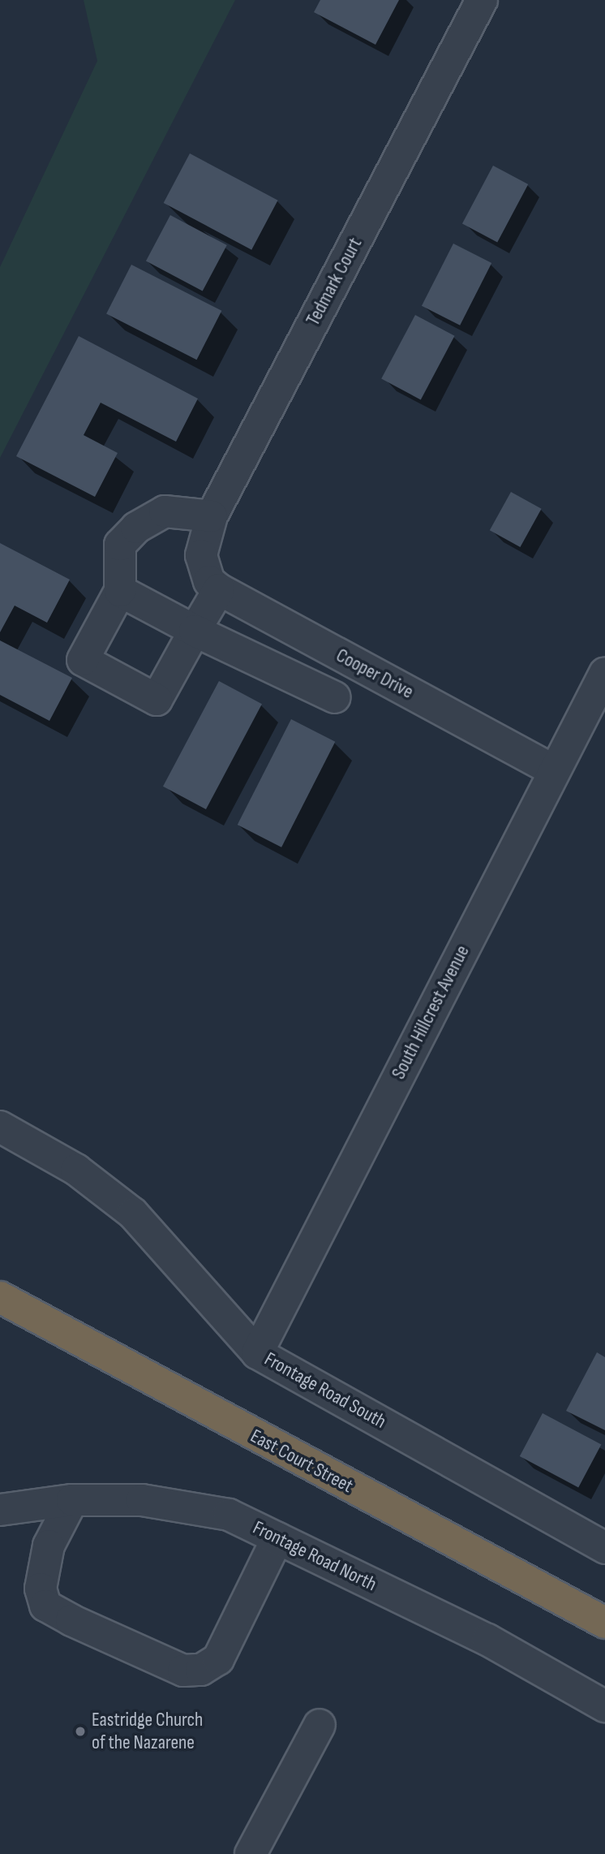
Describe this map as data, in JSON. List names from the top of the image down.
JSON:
{
  "streets": {
    "highway": ["East Court Street"],
    "street": [
      "Tedmark Court",
      "Cooper Drive",
      "South Hillcrest Avenue",
      "Frontage Road South",
      "Frontage Road North"
    ]
  },
  "crossings": [
    ["Tedmark Court", "Cooper Drive"],
    ["Cooper Drive", "South Hillcrest Avenue"],
    ["South Hillcrest Avenue", "Frontage Road South"]
  ],
  "places": ["Eastridge Church of the Nazarene"]
}
